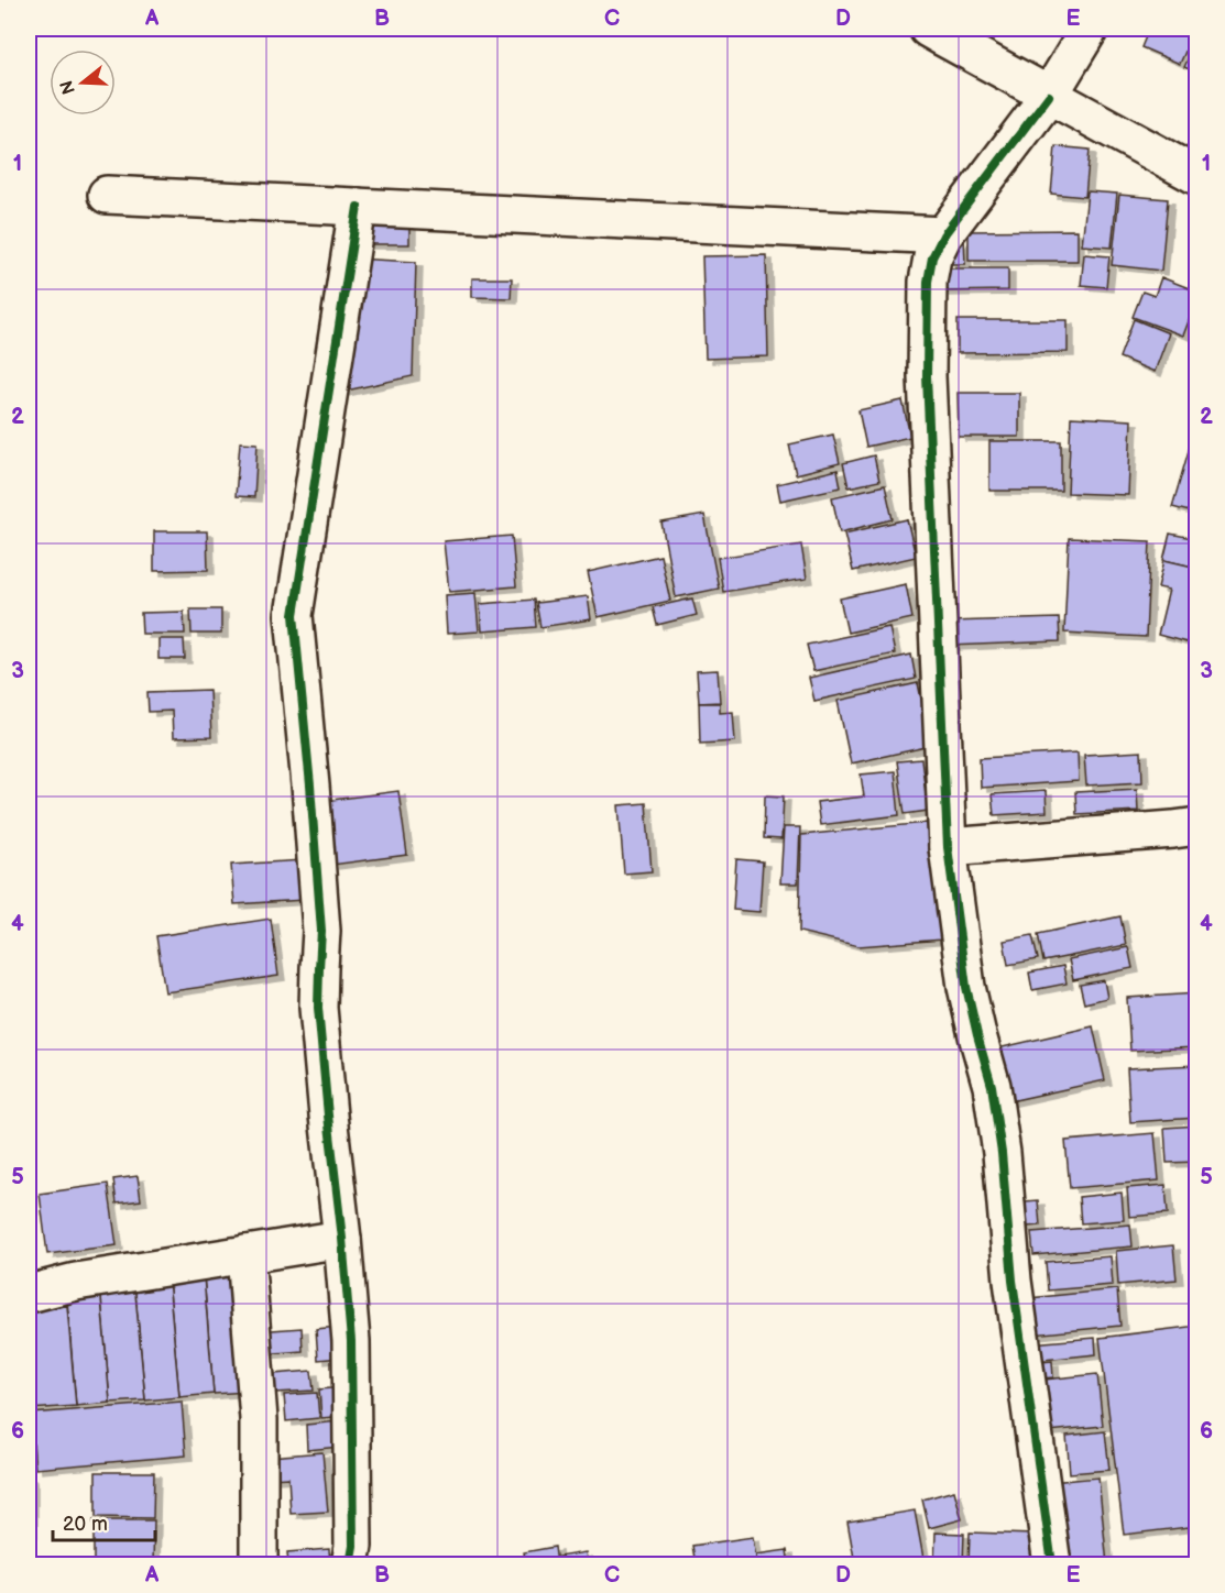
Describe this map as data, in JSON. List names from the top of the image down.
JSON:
{
  "scale_bar": "20 m",
  "north": "left",
  "grid": {
    "columns": [
      "A",
      "B",
      "C",
      "D",
      "E"
    ],
    "rows": [
      "1",
      "2",
      "3",
      "4",
      "5",
      "6"
    ]
  }
}
